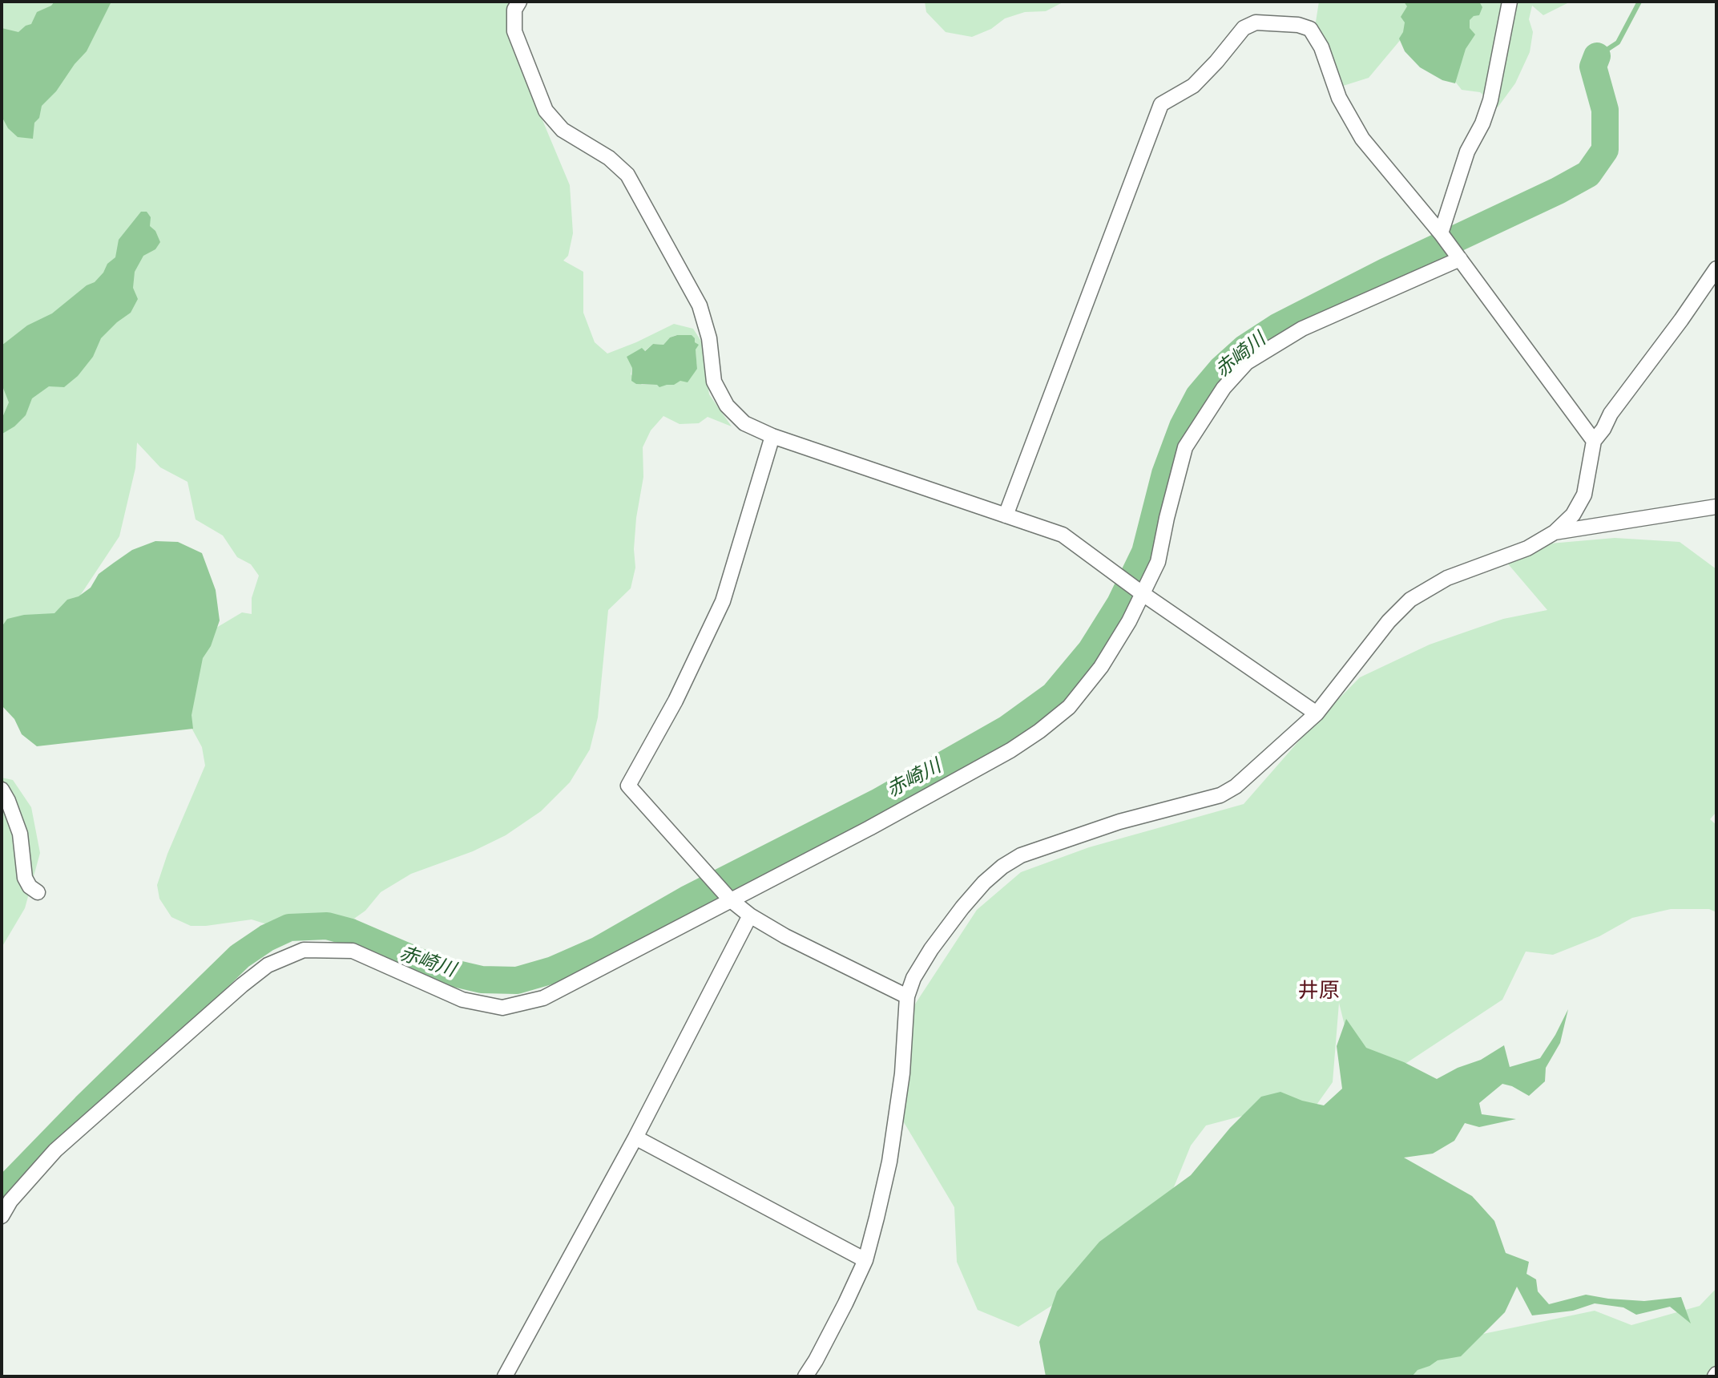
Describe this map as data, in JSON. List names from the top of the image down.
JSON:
{
  "districts": ["井原"],
  "water": ["赤崎川"]
}
